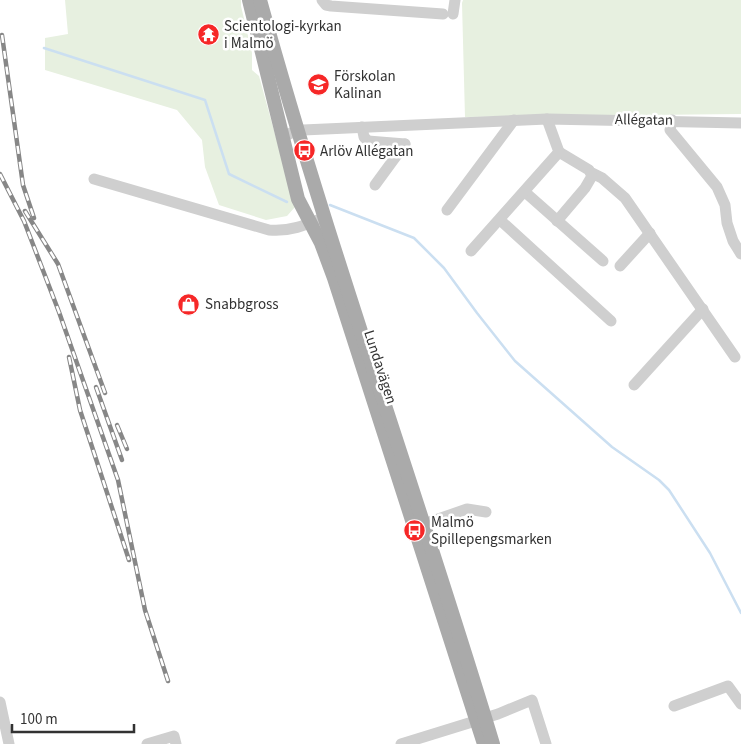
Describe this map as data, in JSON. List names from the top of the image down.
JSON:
{
  "streets": {
    "main road": ["Lundavägen"],
    "street": ["Allégatan"]
  },
  "crossings": [
    ["Allégatan", "Lundavägen"]
  ],
  "places": {
    "temple": ["Scientologi-kyrkan i Malmö"],
    "school or university": ["Förskolan Kalinan"],
    "bus stop": ["Arlöv Allégatan", "Malmö Spillepengsmarken"],
    "shop": ["Snabbgross"]
  },
  "scale_bar": "100 m"
}
